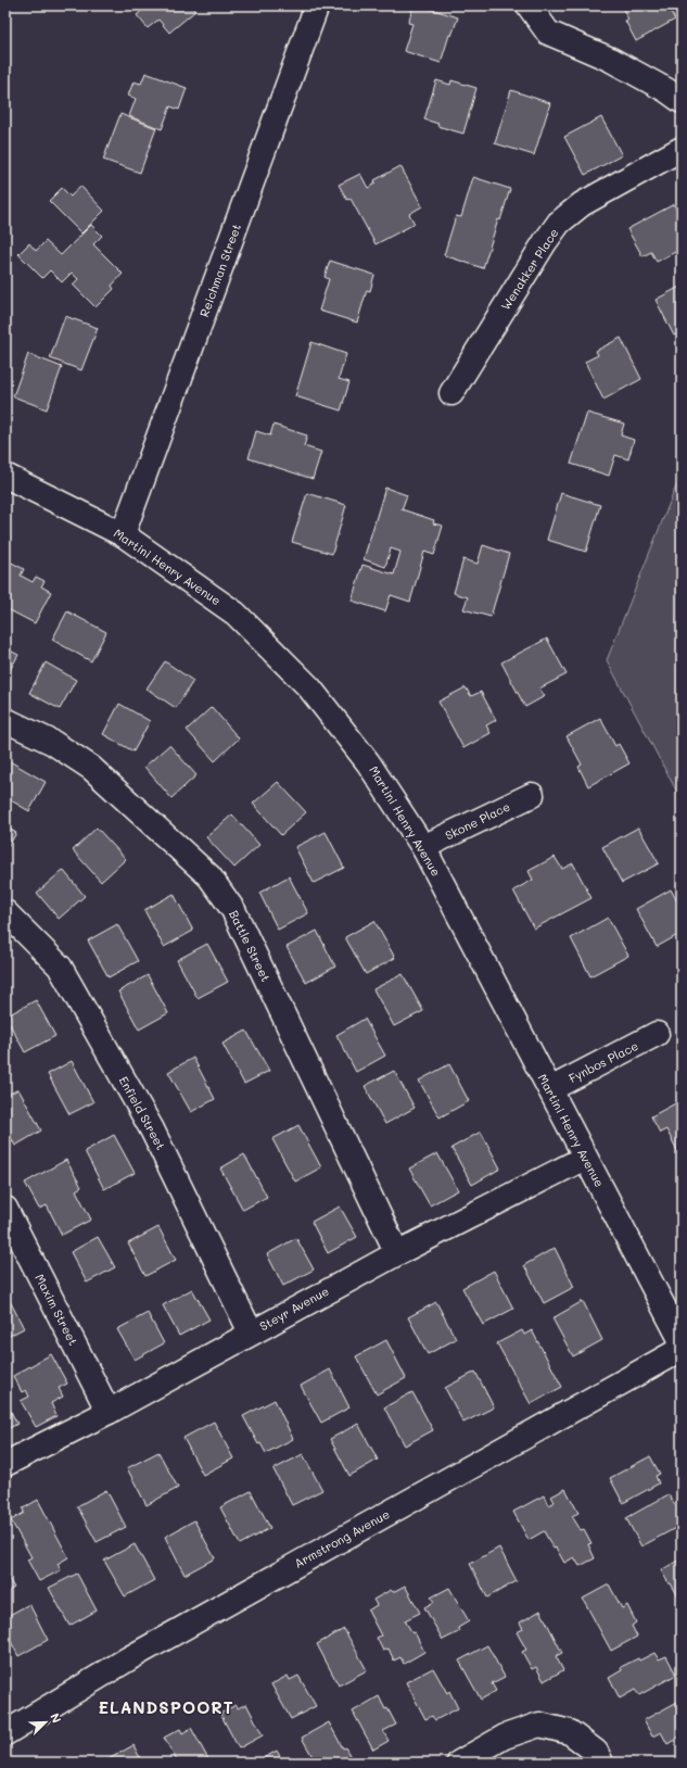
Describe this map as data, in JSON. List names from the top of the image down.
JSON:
{
  "streets": {
    "street": [
      "Wenakker Place",
      "Reichman Street",
      "Martini Henry Avenue",
      "Skone Place",
      "Battle Street",
      "Fynbos Place",
      "Enfield Street",
      "Steyr Avenue",
      "Maxim Street",
      "Armstrong Avenue"
    ]
  },
  "crossings": [
    ["Reichman Street", "Martini Henry Avenue"],
    ["Martini Henry Avenue", "Skone Place"],
    ["Martini Henry Avenue", "Fynbos Place"],
    ["Martini Henry Avenue", "Steyr Avenue"],
    ["Battle Street", "Steyr Avenue"],
    ["Enfield Street", "Steyr Avenue"],
    ["Steyr Avenue", "Maxim Street"]
  ],
  "districts": ["ELANDSPOORT"],
  "north": "top right"
}
